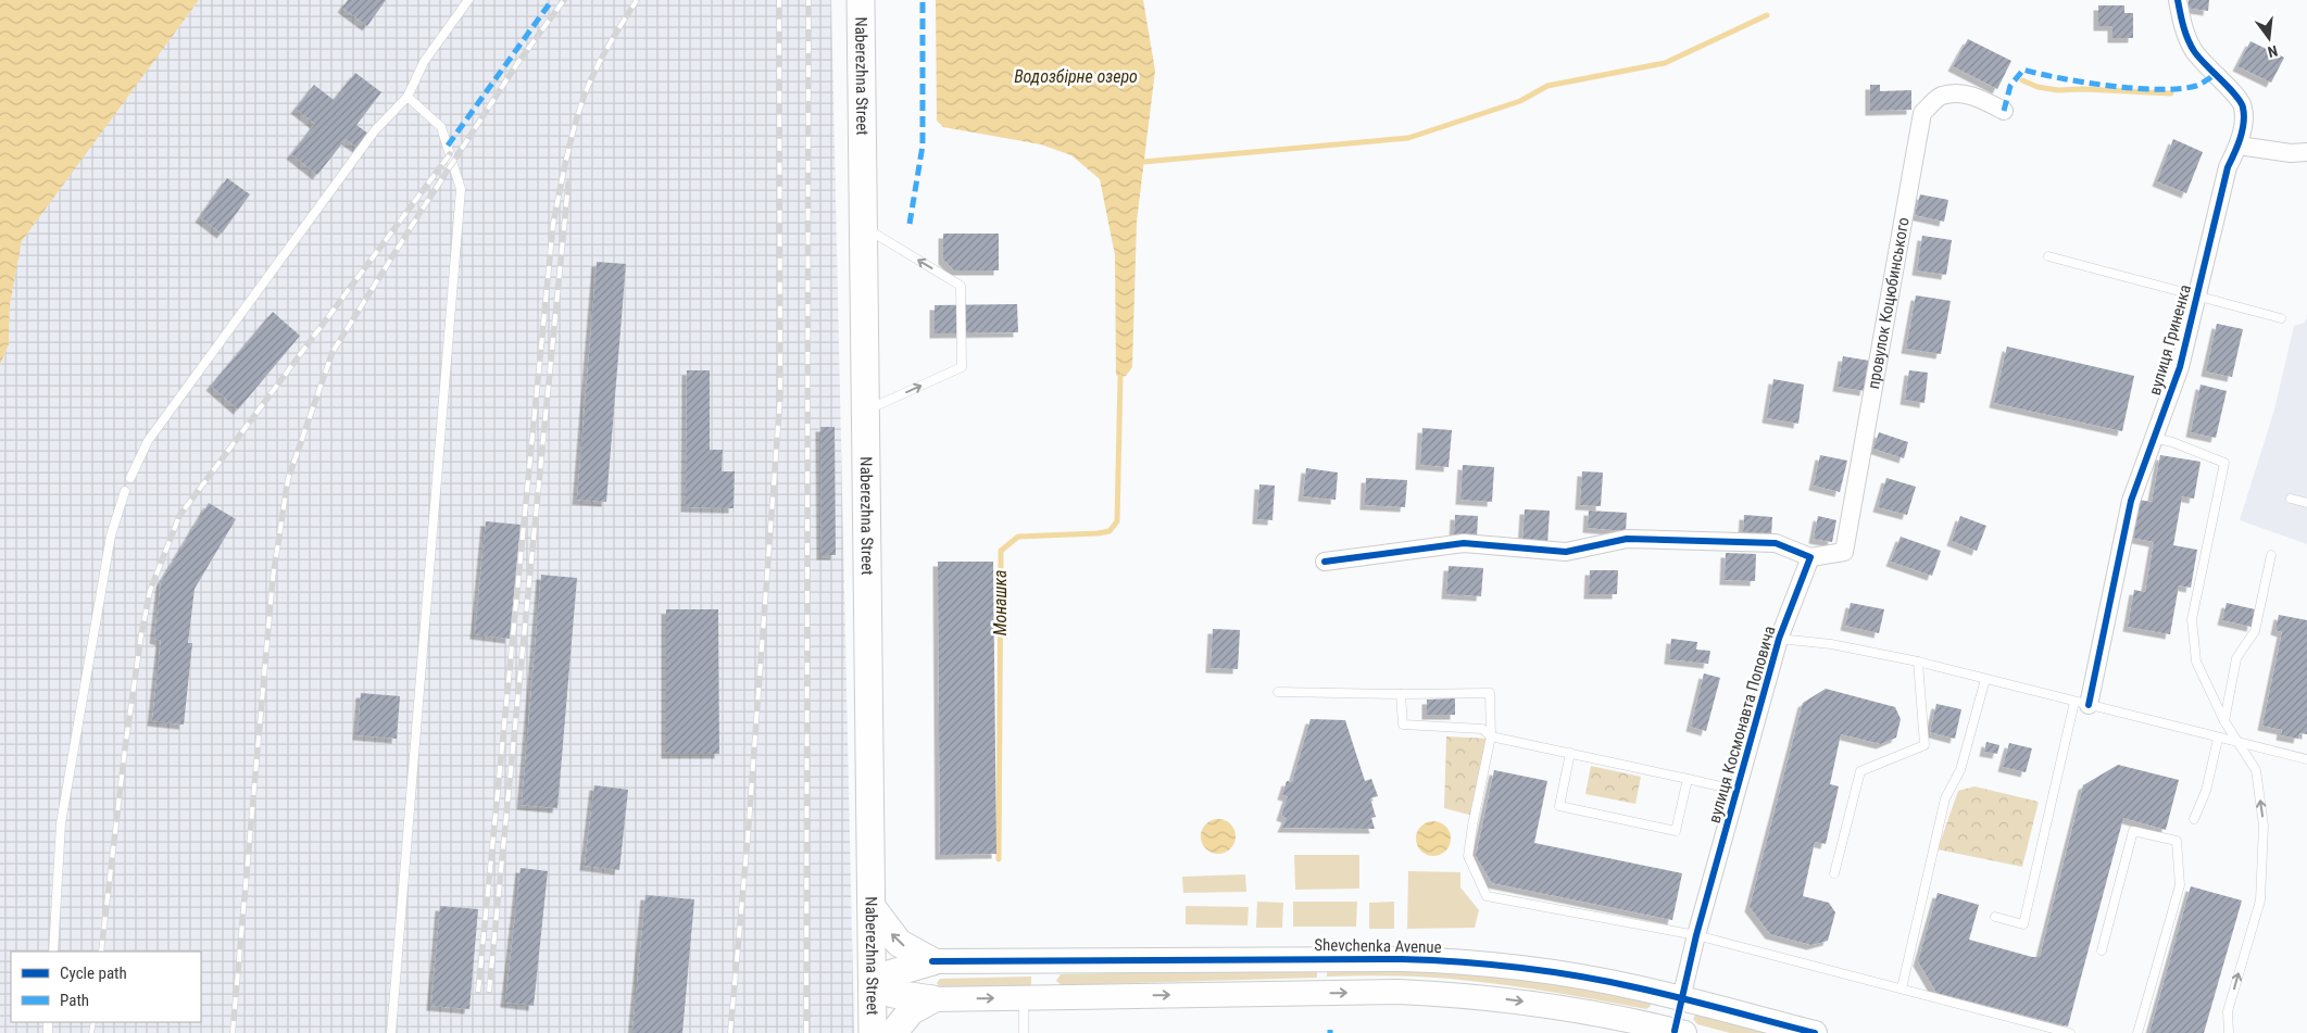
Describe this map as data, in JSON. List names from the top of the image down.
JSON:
{
  "streets": {
    "main road": ["Naberezhna Street"],
    "street": [
      "провулок Коцюбинського",
      "вулиця Гриненка",
      "вулиця Космонавта Поповича",
      "Shevchenka Avenue"
    ]
  },
  "crossings": [
    ["провулок Коцюбинського", "вулиця Космонавта Поповича"],
    ["вулиця Космонавта Поповича", "Shevchenka Avenue"]
  ],
  "water": ["Водозбірне озеро", "Монашка"],
  "legend": ["Cycle path", "Path"],
  "north": "bottom"
}
